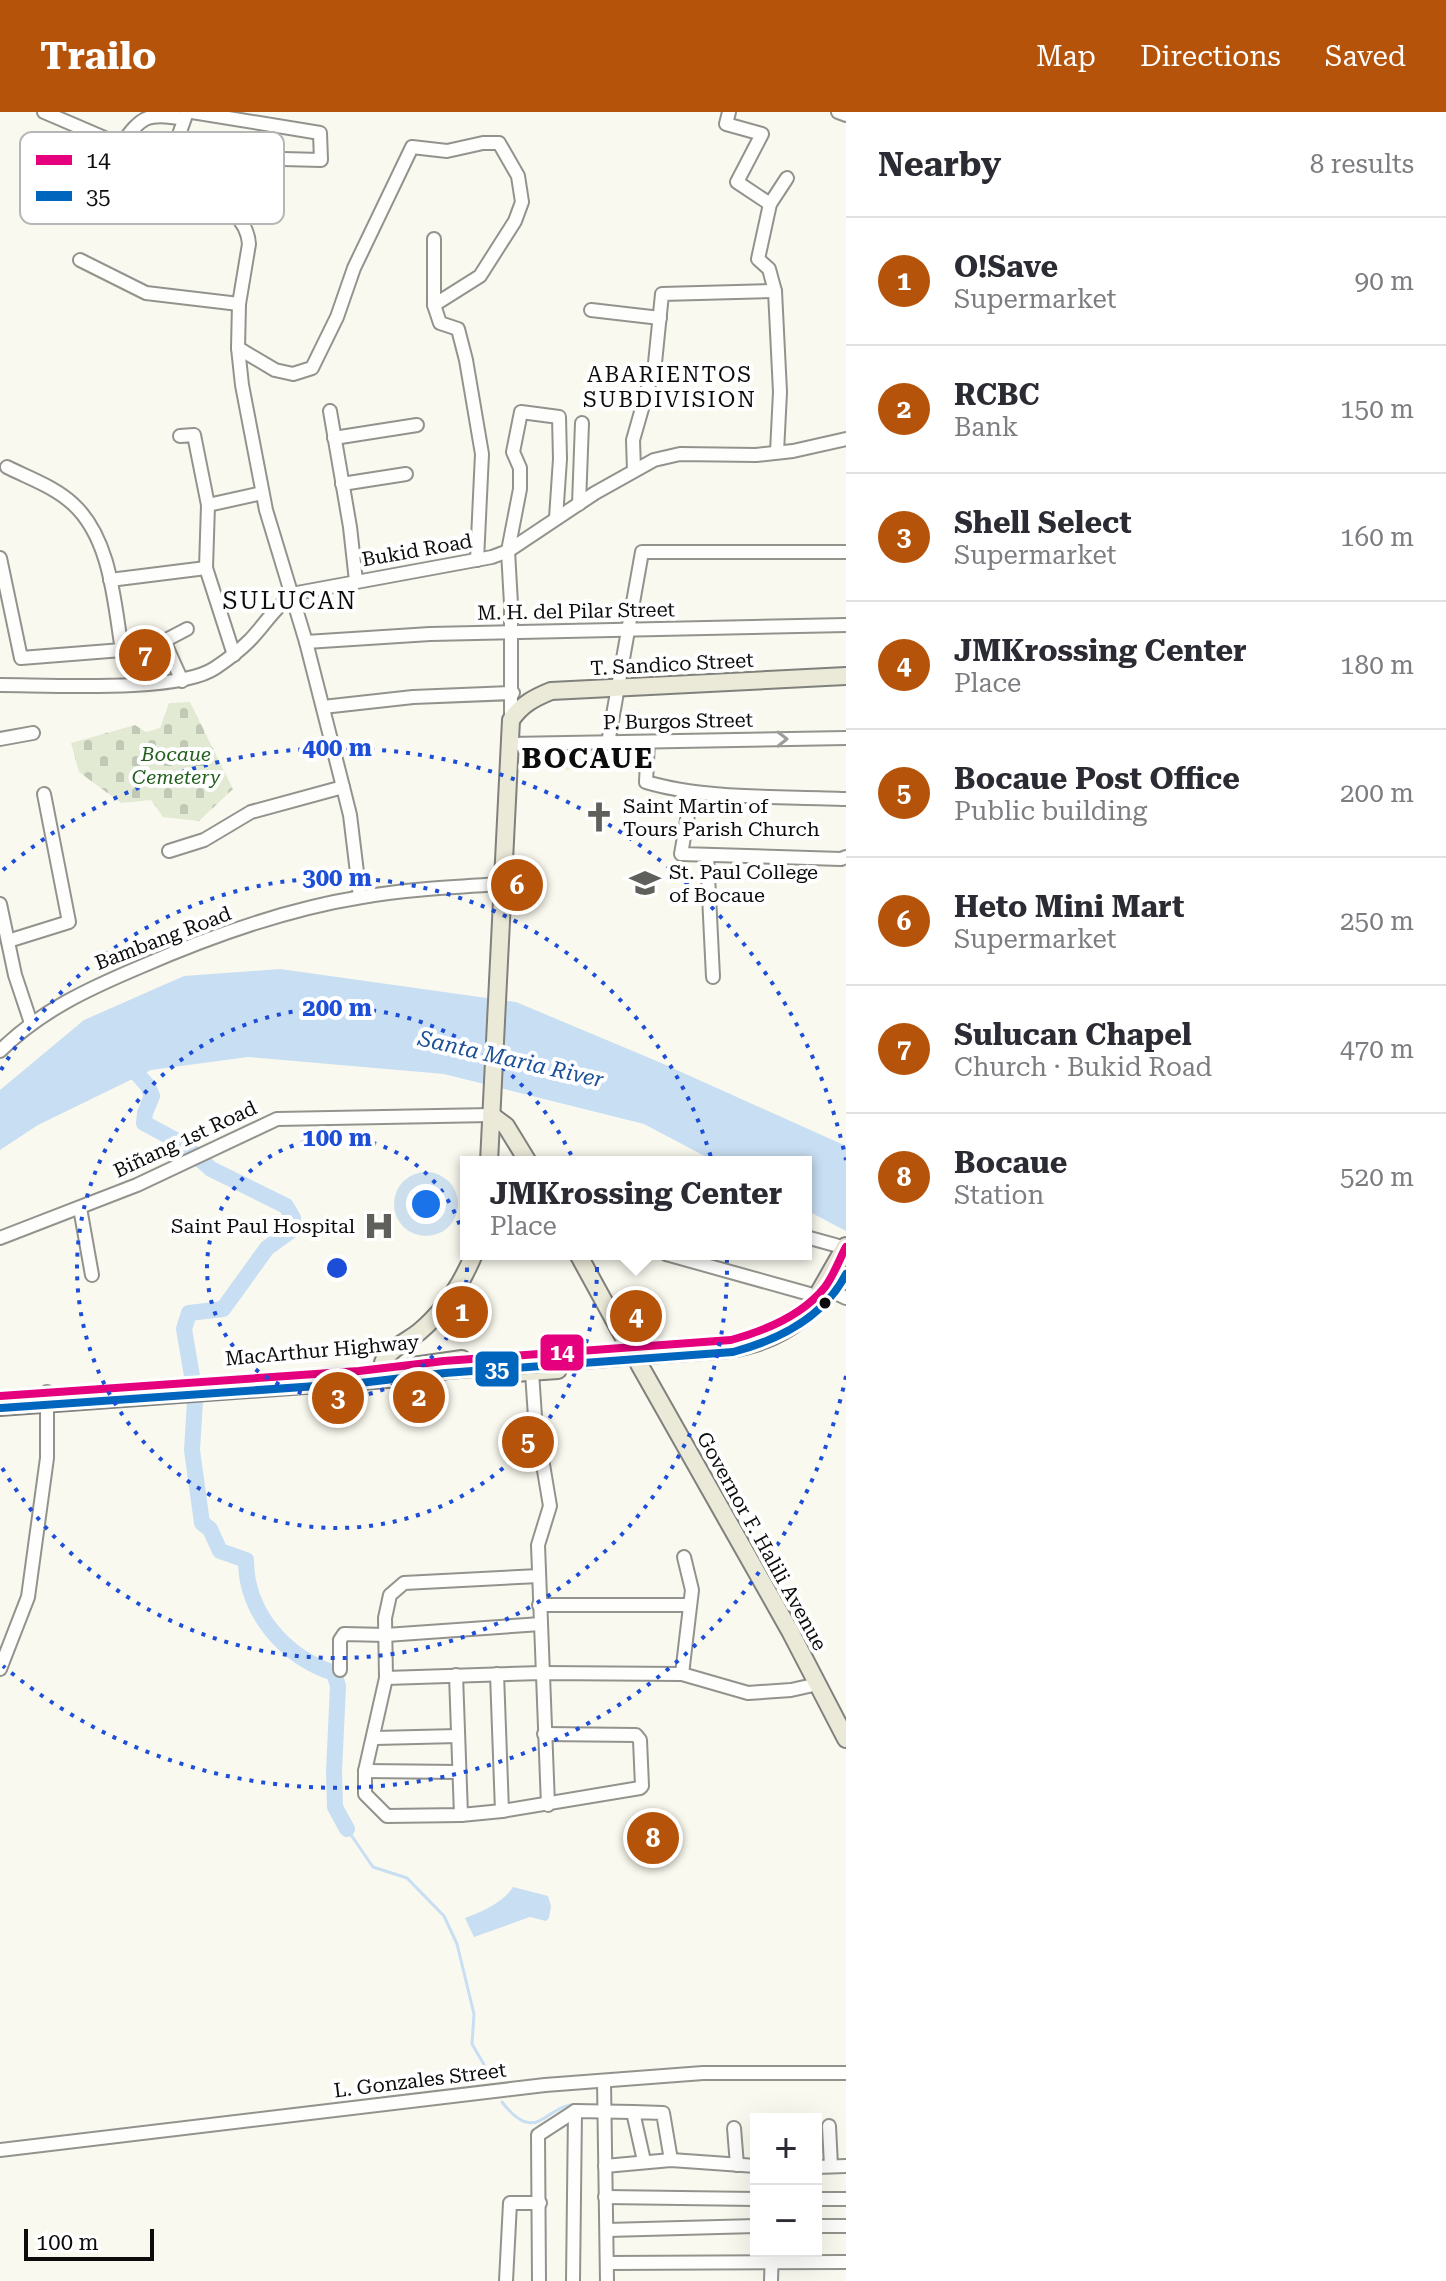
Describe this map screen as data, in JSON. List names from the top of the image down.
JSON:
{
  "streets": {
    "highway": ["MacArthur Highway"],
    "main road": ["T. Sandico Street", "Governor F. Halili Avenue"],
    "street": [
      "Bukid Road",
      "M. H. del Pilar Street",
      "P. Burgos Street",
      "Bambang Road",
      "Biñang 1st Road",
      "L. Gonzales Street"
    ]
  },
  "crossings": [
    ["MacArthur Highway", "Governor F. Halili Avenue"]
  ],
  "districts": ["ABARIENTOS SUBDIVISION", "SULUCAN", "BOCAUE"],
  "water": ["Santa Maria River"],
  "parks": ["Bocaue Cemetery"],
  "places": {
    "church": ["Saint Martin of Tours Parish Church"],
    "school or university": ["St. Paul College of Bocaue"],
    "hospital": ["Saint Paul Hospital"]
  },
  "lines": ["transit line 14", "transit line 35"],
  "legend": ["14", "35"],
  "scale_bar": "100 m",
  "page": {
    "header": "Trailo",
    "nav": ["Map", "Directions", "Saved"],
    "heading": ["Nearby", "8 results"],
    "list": [
      {
        "mark": "1",
        "name": "O!Save",
        "note": "Supermarket",
        "value": "90 m"
      },
      {
        "mark": "2",
        "name": "RCBC",
        "note": "Bank",
        "value": "150 m"
      },
      {
        "mark": "3",
        "name": "Shell Select",
        "note": "Supermarket",
        "value": "160 m"
      },
      {
        "mark": "4",
        "name": "JMKrossing Center",
        "note": "Place",
        "value": "180 m"
      },
      {
        "mark": "5",
        "name": "Bocaue Post Office",
        "note": "Public building",
        "value": "200 m"
      },
      {
        "mark": "6",
        "name": "Heto Mini Mart",
        "note": "Supermarket",
        "value": "250 m"
      },
      {
        "mark": "7",
        "name": "Sulucan Chapel",
        "note": "Church · Bukid Road",
        "value": "470 m"
      },
      {
        "mark": "8",
        "name": "Bocaue",
        "note": "Station",
        "value": "520 m"
      }
    ],
    "pins": [
      "7",
      "6",
      "1",
      "4",
      "2",
      "3",
      "5",
      "8"
    ],
    "popup": ["JMKrossing Center", "Place"],
    "map_buttons": ["+", "−"],
    "scale": "100 m"
  },
  "rings": [
    "400 m",
    "300 m",
    "200 m",
    "100 m"
  ]
}
